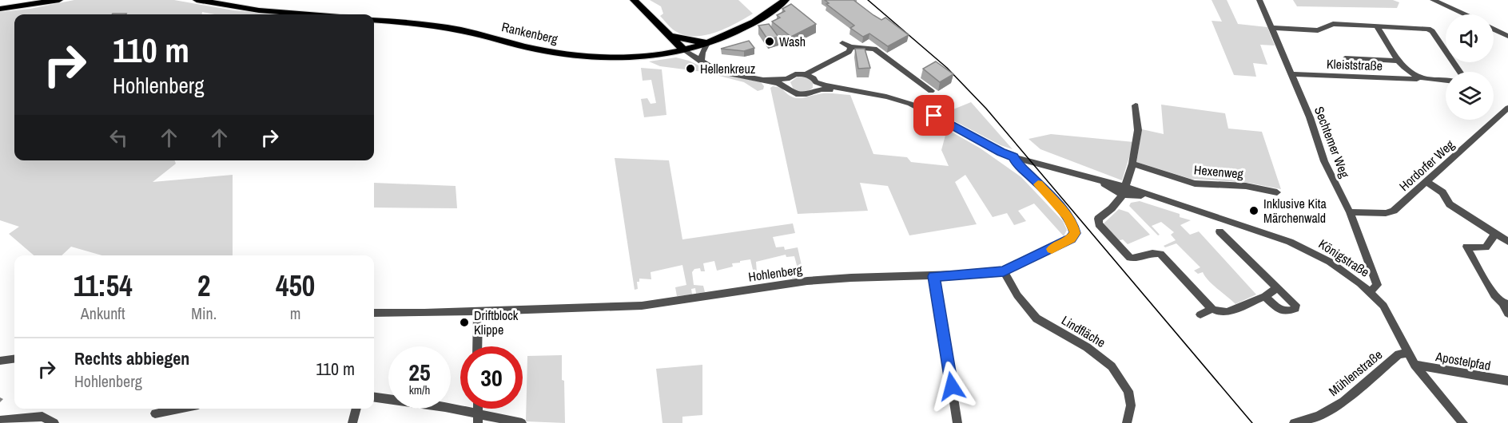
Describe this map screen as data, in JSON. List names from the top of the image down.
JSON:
{
  "streets": {
    "main road": ["Rankenberg"],
    "street": [
      "Kleiststraße",
      "Sechtemer Weg",
      "Hordorfer Weg",
      "Hexenweg",
      "Königstraße",
      "Hohlenberg",
      "Lindfläche",
      "Apostelpfad",
      "Mühlenstraße"
    ]
  },
  "crossings": [
    ["Rankenberg", "Königstraße"],
    ["Kleiststraße", "Sechtemer Weg"],
    ["Sechtemer Weg", "Hordorfer Weg"],
    ["Sechtemer Weg", "Königstraße"],
    ["Königstraße", "Hohlenberg"],
    ["Königstraße", "Apostelpfad"],
    ["Königstraße", "Mühlenstraße"],
    ["Hohlenberg", "Lindfläche"]
  ],
  "places": [
    "Wash",
    "Hellenkreuz",
    "Inklusive Kita Märchenwald",
    "Driftblock Klippe"
  ],
  "page": {
    "turn": ["110 m", "Hohlenberg"],
    "eta": [
      "11:54",
      "Ankunft",
      "2",
      "Min.",
      "450",
      "m"
    ],
    "list": [
      {
        "name": "Rechts abbiegen",
        "note": "Hohlenberg",
        "value": "110 m"
      }
    ],
    "speed": "25 km/h",
    "limit": "30"
  }
}
